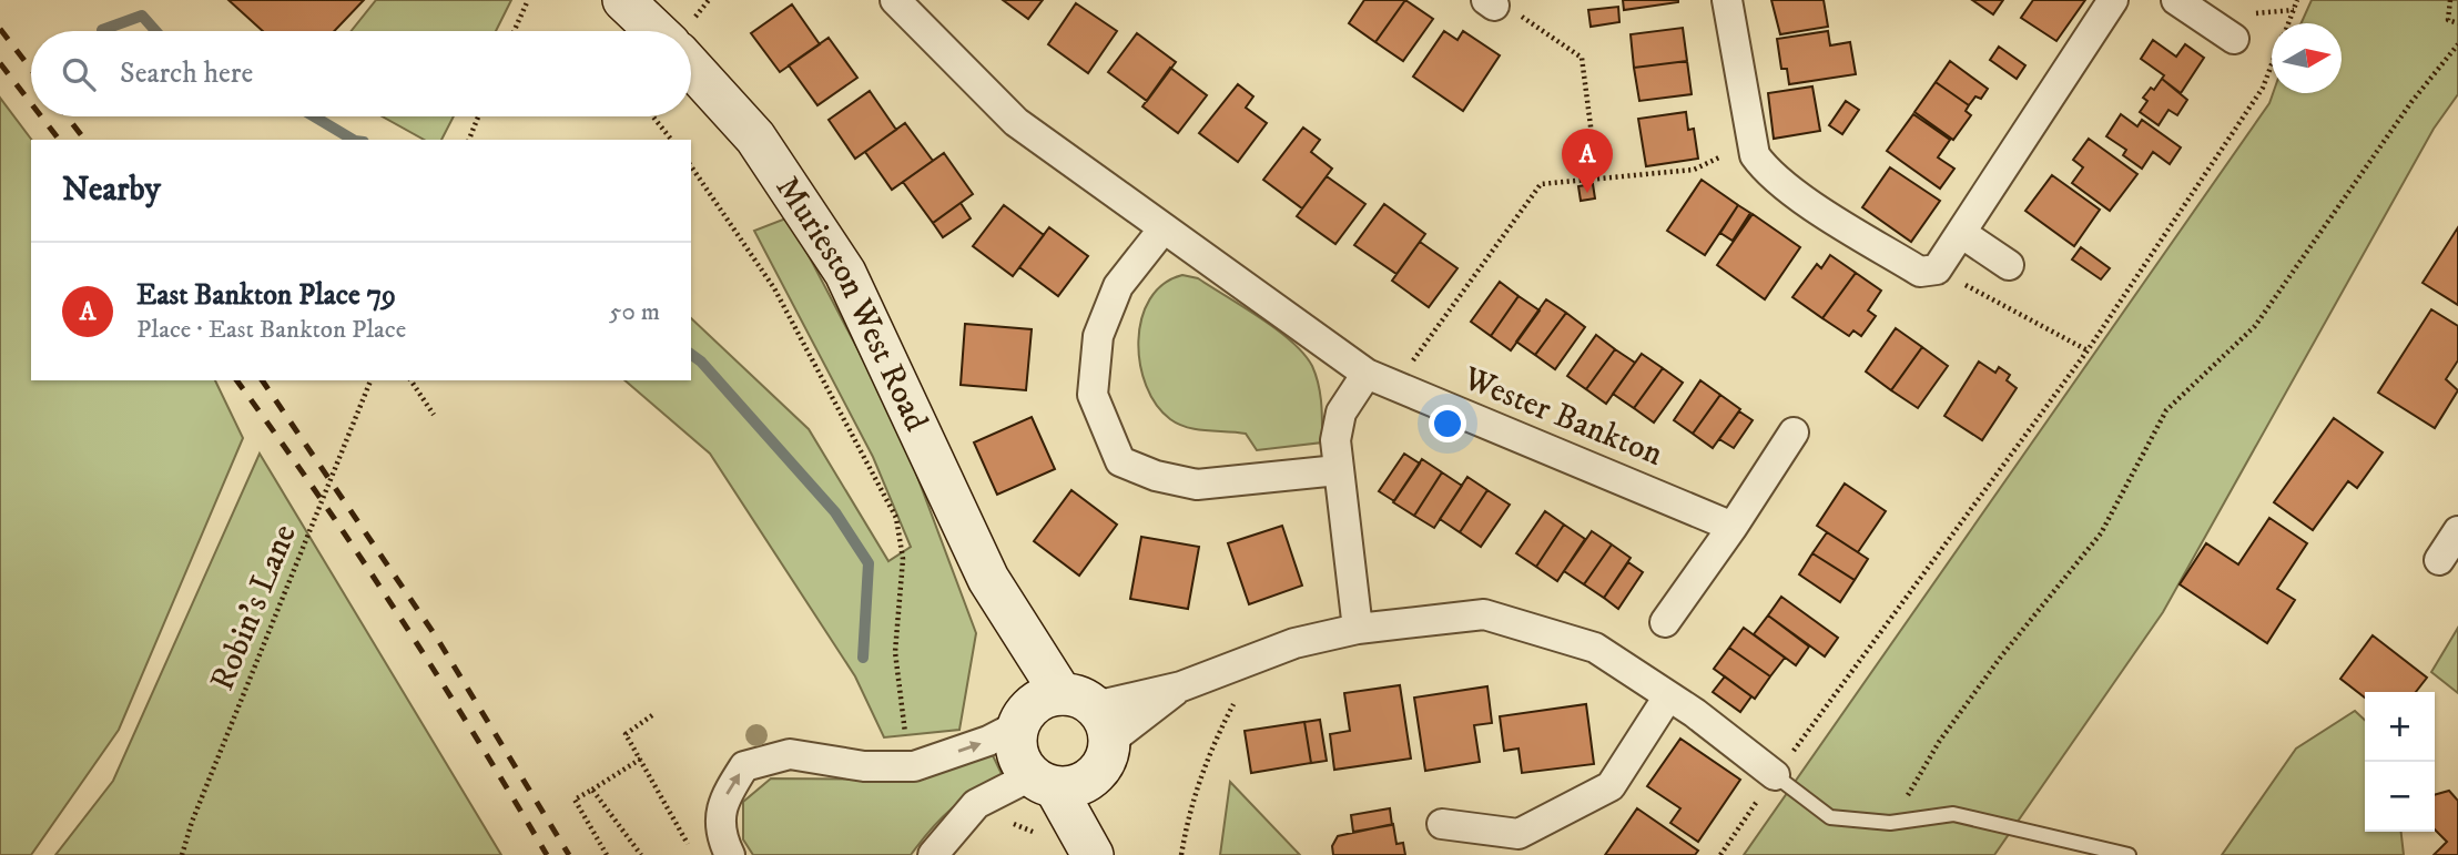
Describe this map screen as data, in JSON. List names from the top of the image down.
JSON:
{
  "streets": {
    "street": ["Murieston West Road", "Wester Bankton"],
    "path": ["Robin's Lane"]
  },
  "north": "right",
  "page": {
    "search": "Search here",
    "pins": "A",
    "heading": "Nearby",
    "list": [
      {
        "mark": "A",
        "name": "East Bankton Place 79",
        "note": "Place · East Bankton Place",
        "value": "50 m"
      }
    ],
    "map_buttons": ["+", "−"]
  }
}
